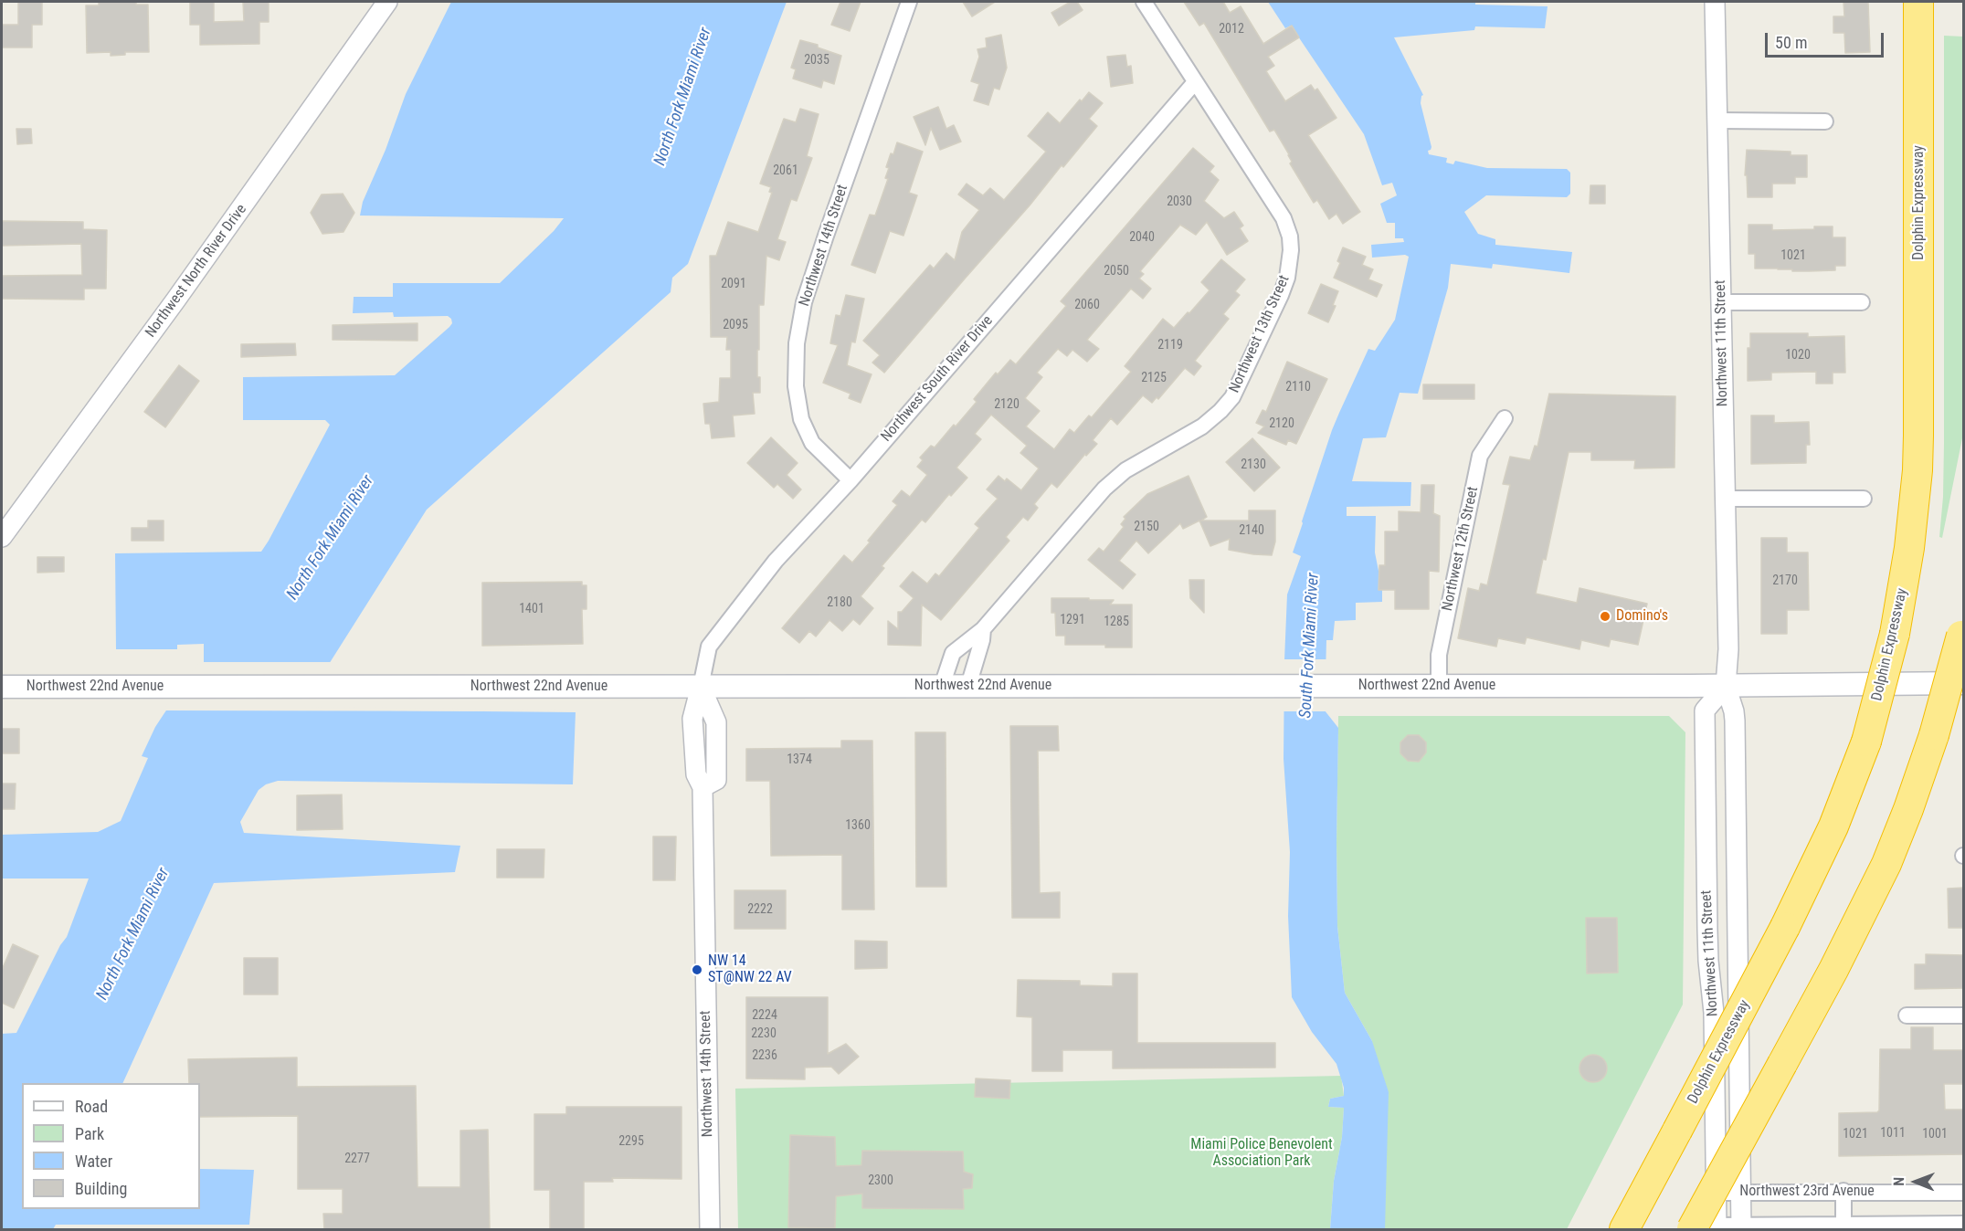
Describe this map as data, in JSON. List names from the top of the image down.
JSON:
{
  "streets": {
    "highway": ["Dolphin Expressway"],
    "main road": ["Northwest 22nd Avenue"],
    "street": [
      "Northwest 14th Street",
      "Northwest North River Drive",
      "Northwest 13th Street",
      "Northwest 11th Street",
      "Northwest South River Drive",
      "Northwest 12th Street",
      "Northwest 23rd Avenue"
    ]
  },
  "crossings": [
    ["Northwest 14th Street", "Northwest South River Drive"],
    ["Northwest 14th Street", "Northwest 22nd Avenue"],
    ["Northwest 13th Street", "Northwest South River Drive"],
    ["Northwest 13th Street", "Northwest 22nd Avenue"],
    ["Northwest 11th Street", "Northwest 22nd Avenue"],
    ["Northwest 11th Street", "Northwest 23rd Avenue"],
    ["Northwest South River Drive", "Northwest 22nd Avenue"],
    ["Northwest 12th Street", "Northwest 22nd Avenue"]
  ],
  "water": ["North Fork Miami River", "South Fork Miami River"],
  "parks": ["Miami Police Benevolent Association Park"],
  "places": ["Domino's", "NW 14 ST@NW 22 AV"],
  "house_numbers": [
    "2012",
    "2035",
    "2061",
    "2030",
    "2040",
    "1021",
    "2050",
    "2091",
    "2060",
    "2095",
    "2119",
    "1020",
    "2125",
    "2110",
    "2120",
    "2120",
    "2130",
    "2150",
    "2140",
    "2170",
    "2180",
    "1401",
    "1291",
    "1285",
    "1374",
    "1360",
    "2222",
    "2224",
    "2230",
    "2236",
    "1011",
    "1021",
    "1001",
    "2295",
    "2277",
    "2300"
  ],
  "legend": [
    "Road",
    "Park",
    "Water",
    "Building"
  ],
  "scale_bar": "50 m",
  "north": "left"
}
